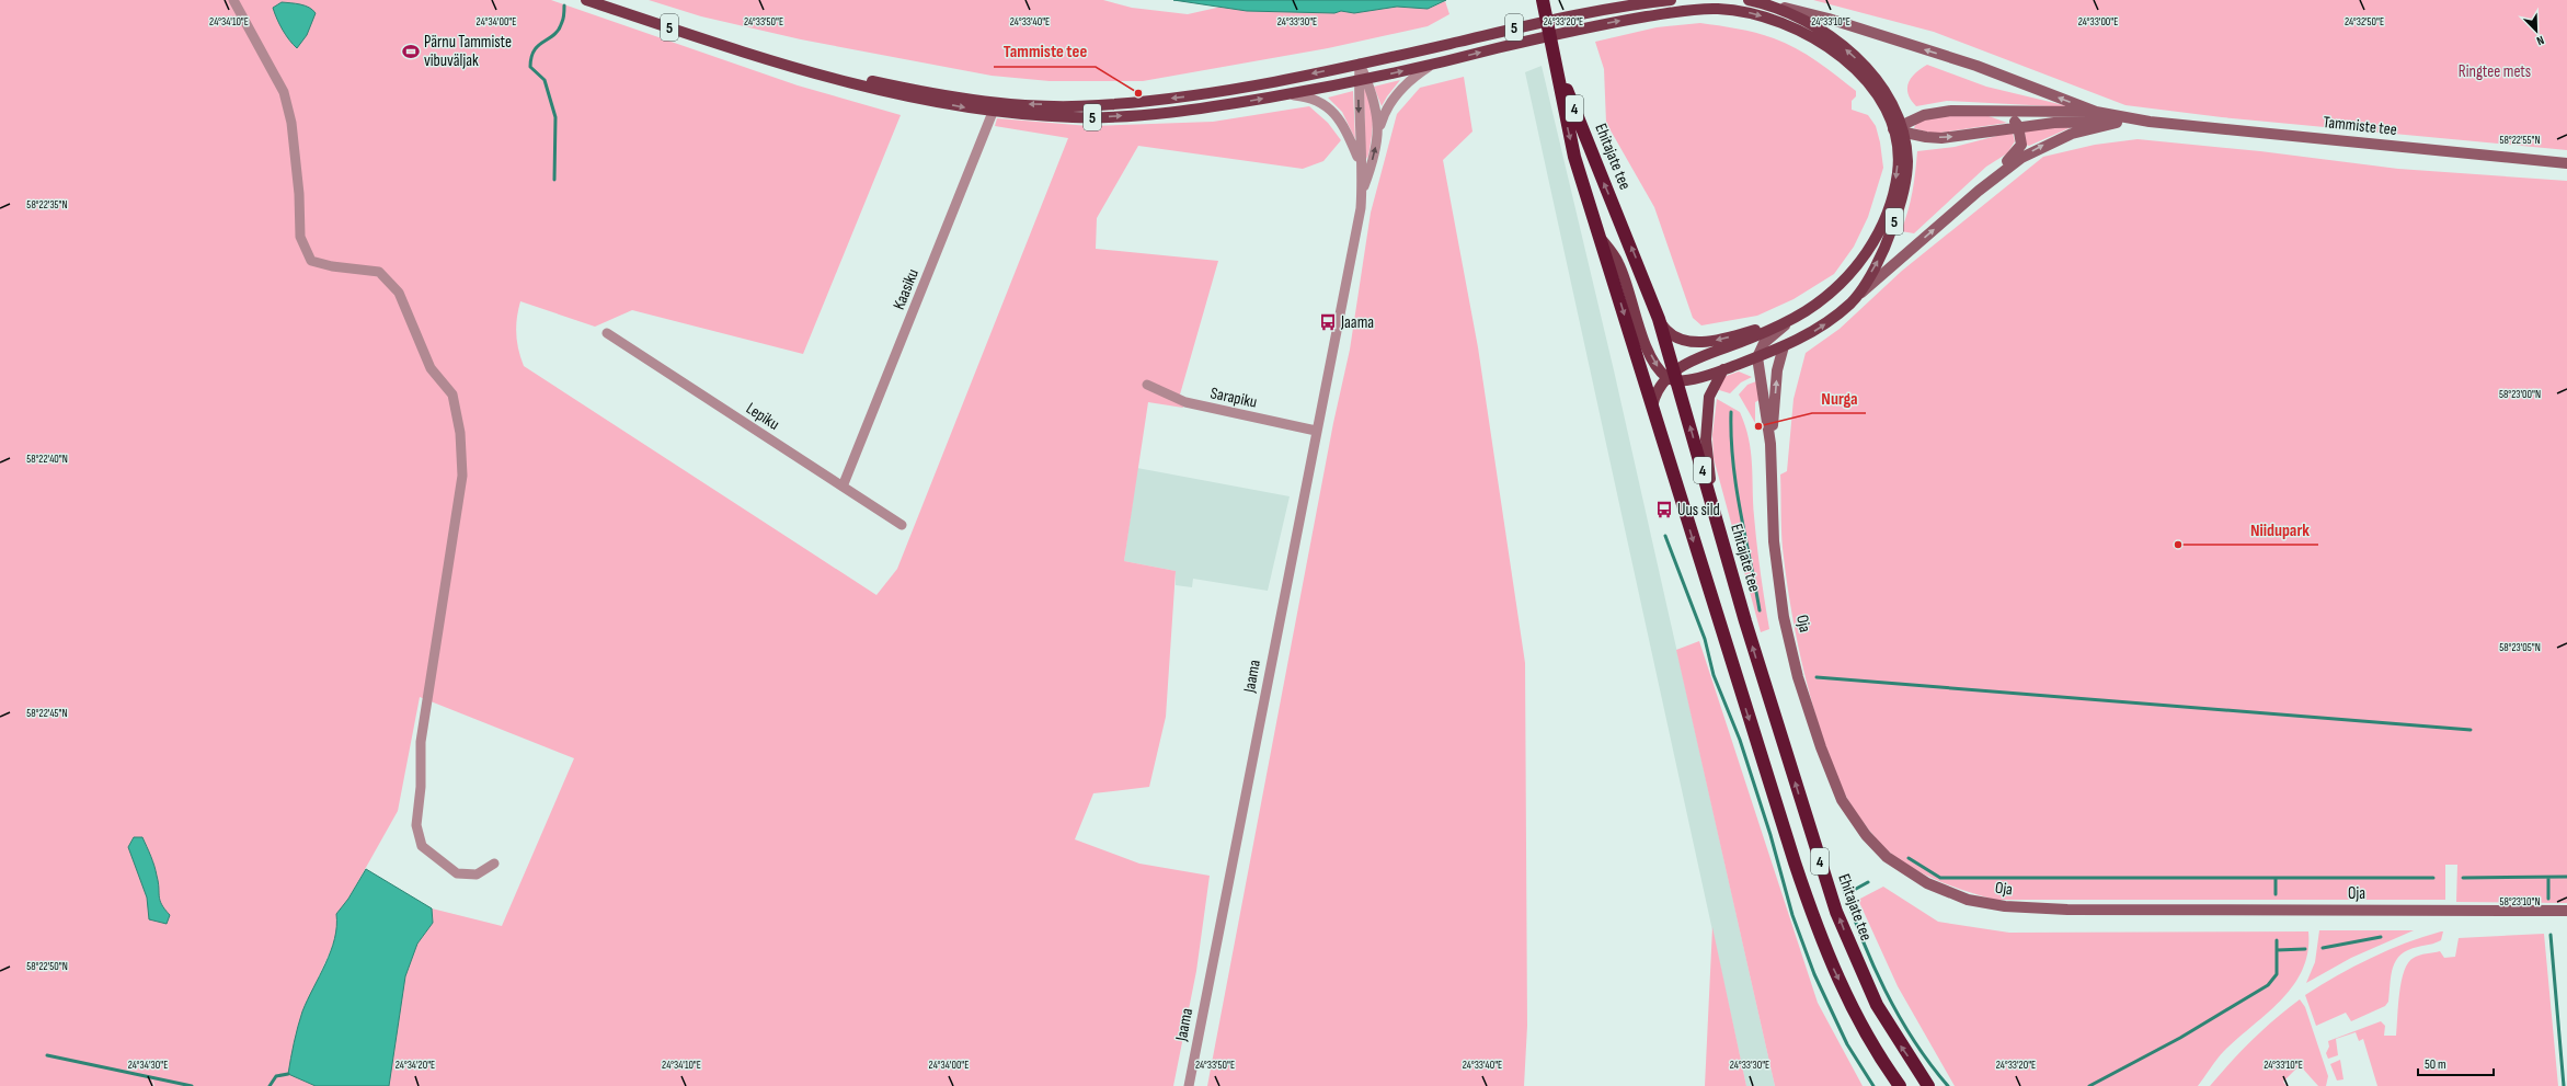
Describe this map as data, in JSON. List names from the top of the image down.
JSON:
{
  "streets": {
    "highway": ["4", "Ehitajate tee"],
    "main road": ["5", "Tammiste tee", "Oja"],
    "street": [
      "Kaasiku",
      "Sarapiku",
      "Lepiku",
      "Jaama"
    ]
  },
  "crossings": [
    ["5", "Ehitajate tee"],
    ["5", "Kaasiku"],
    ["5", "Oja"],
    ["5", "Jaama"],
    ["4", "Ehitajate tee"],
    ["Kaasiku", "Lepiku"],
    ["Sarapiku", "Jaama"]
  ],
  "parks": ["Ringtee mets"],
  "places": {
    "sports": ["Pärnu Tammiste vibuväljak"],
    "other": ["Tammiste tee", "Nurga", "Niidupark"],
    "bus stop": ["Jaama", "Uus sild"]
  },
  "scale_bar": "50 m",
  "north": "bottom right",
  "coordinates": [
    "24°34'10\"E",
    "24°34'00\"E",
    "24°33'50\"E",
    "24°33'40\"E",
    "24°33'30\"E",
    "24°33'20\"E",
    "24°33'10\"E",
    "24°33'00\"E",
    "24°32'50\"E",
    "58°22'55\"N",
    "58°22'35\"N",
    "58°23'00\"N",
    "58°22'40\"N",
    "58°23'05\"N",
    "58°22'45\"N",
    "58°23'10\"N",
    "58°22'50\"N",
    "24°34'30\"E",
    "24°34'20\"E"
  ]
}
